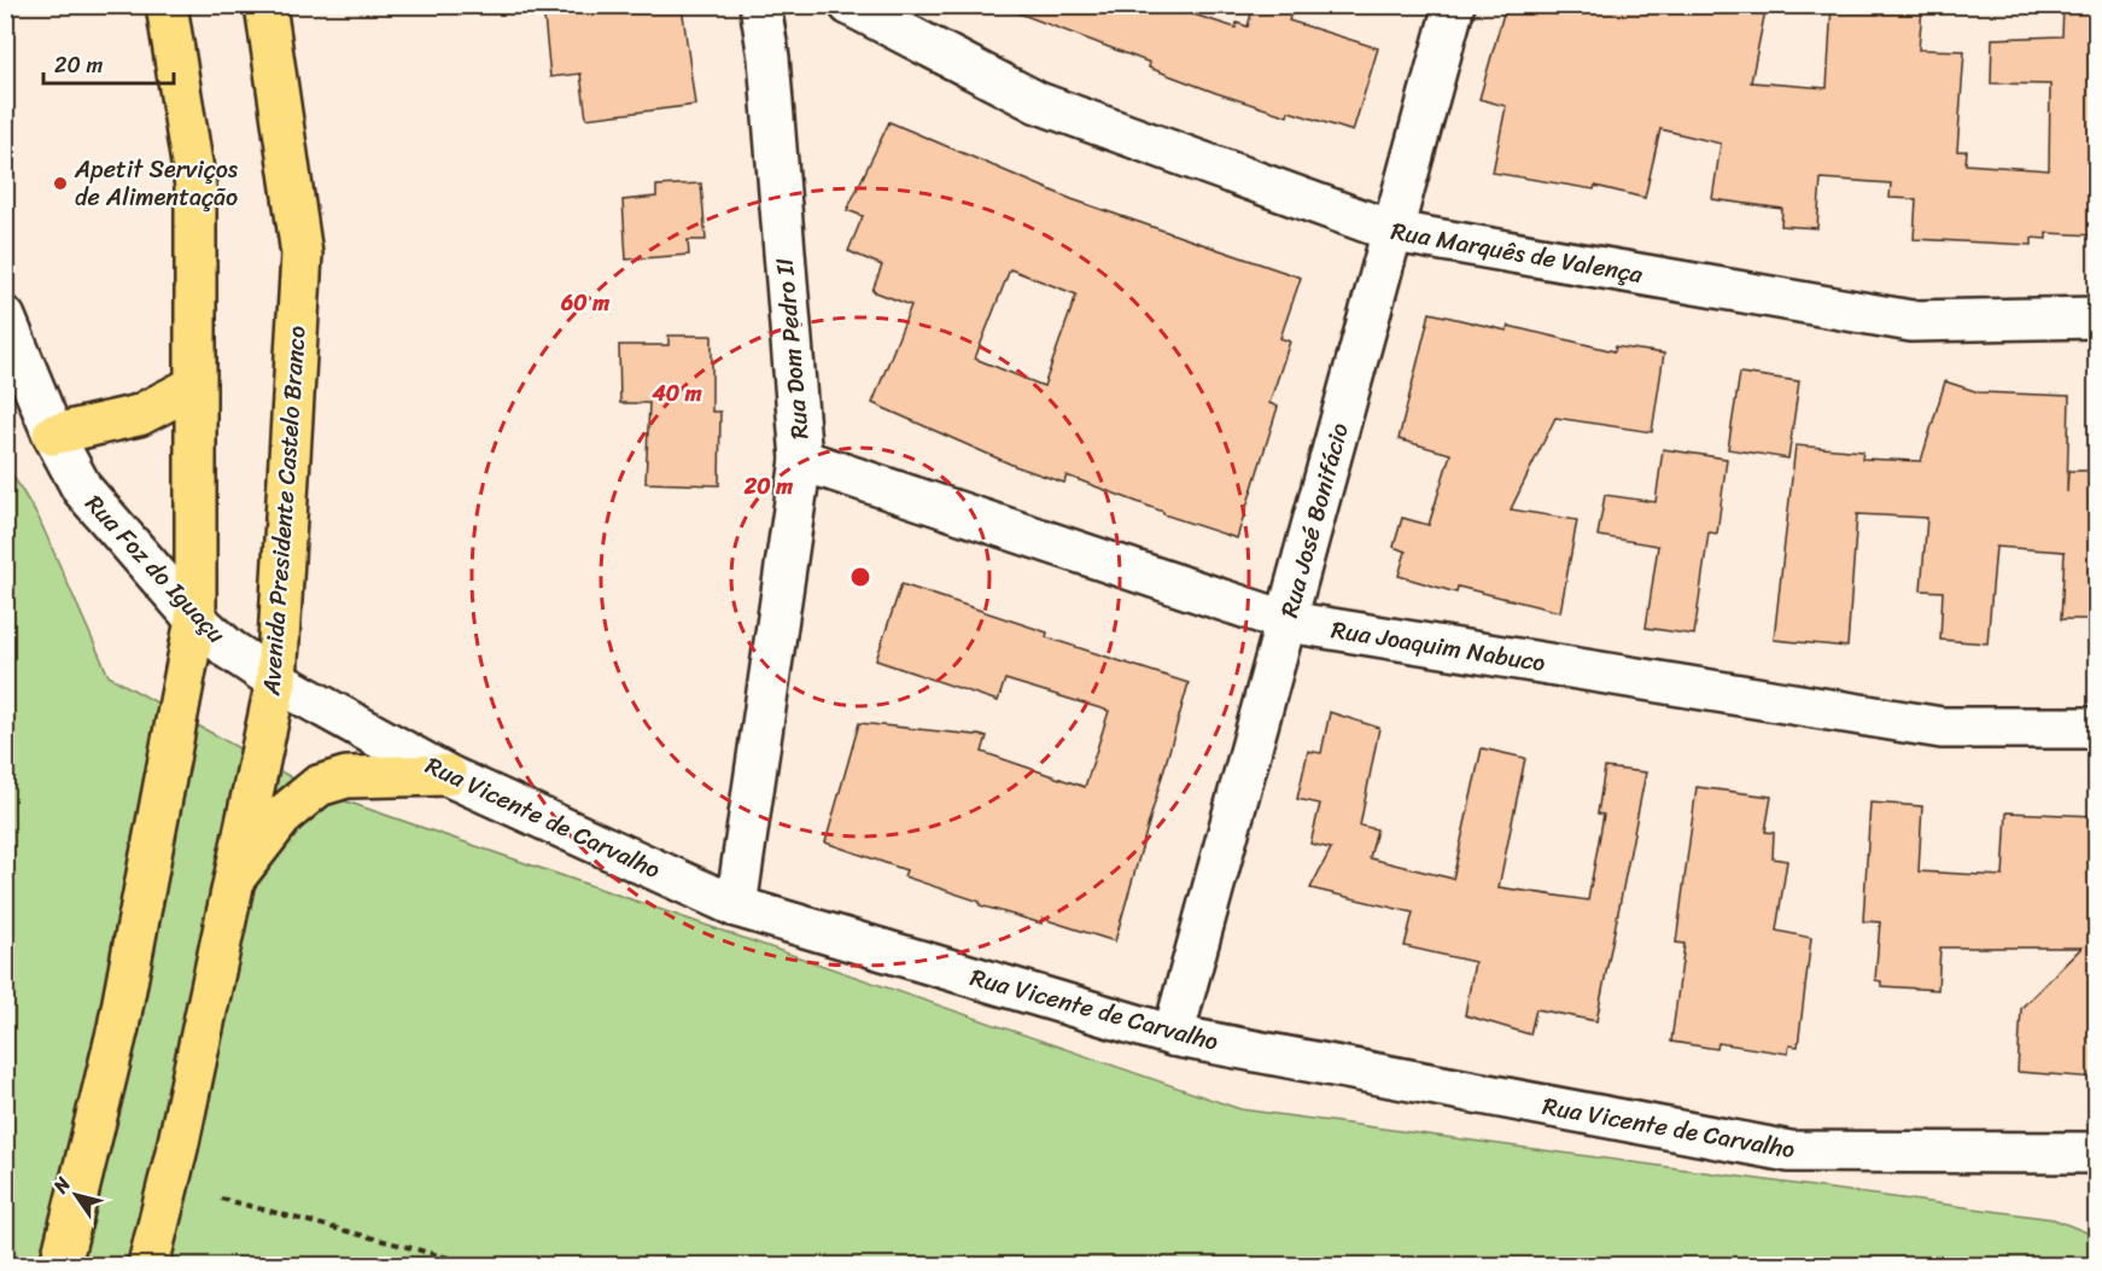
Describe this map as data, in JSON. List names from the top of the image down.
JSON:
{
  "streets": {
    "main road": ["Avenida Presidente Castelo Branco"],
    "street": [
      "Rua Marquês de Valença",
      "Rua Dom Pedro II",
      "Rua José Bonifácio",
      "Rua Foz do Iguaçu",
      "Rua Joaquim Nabuco",
      "Rua Vicente de Carvalho"
    ]
  },
  "crossings": [
    ["Rua Marquês de Valença", "Rua José Bonifácio"],
    ["Rua Dom Pedro II", "Rua Joaquim Nabuco"],
    ["Rua Dom Pedro II", "Rua Vicente de Carvalho"],
    ["Avenida Presidente Castelo Branco", "Rua Foz do Iguaçu"],
    ["Avenida Presidente Castelo Branco", "Rua Vicente de Carvalho"],
    ["Rua José Bonifácio", "Rua Joaquim Nabuco"],
    ["Rua José Bonifácio", "Rua Vicente de Carvalho"],
    ["Rua Foz do Iguaçu", "Rua Vicente de Carvalho"]
  ],
  "places": ["Apetit Serviços de Alimentação"],
  "scale_bar": "20 m",
  "north": "top left",
  "rings": ["60 m", "40 m", "20 m"]
}
